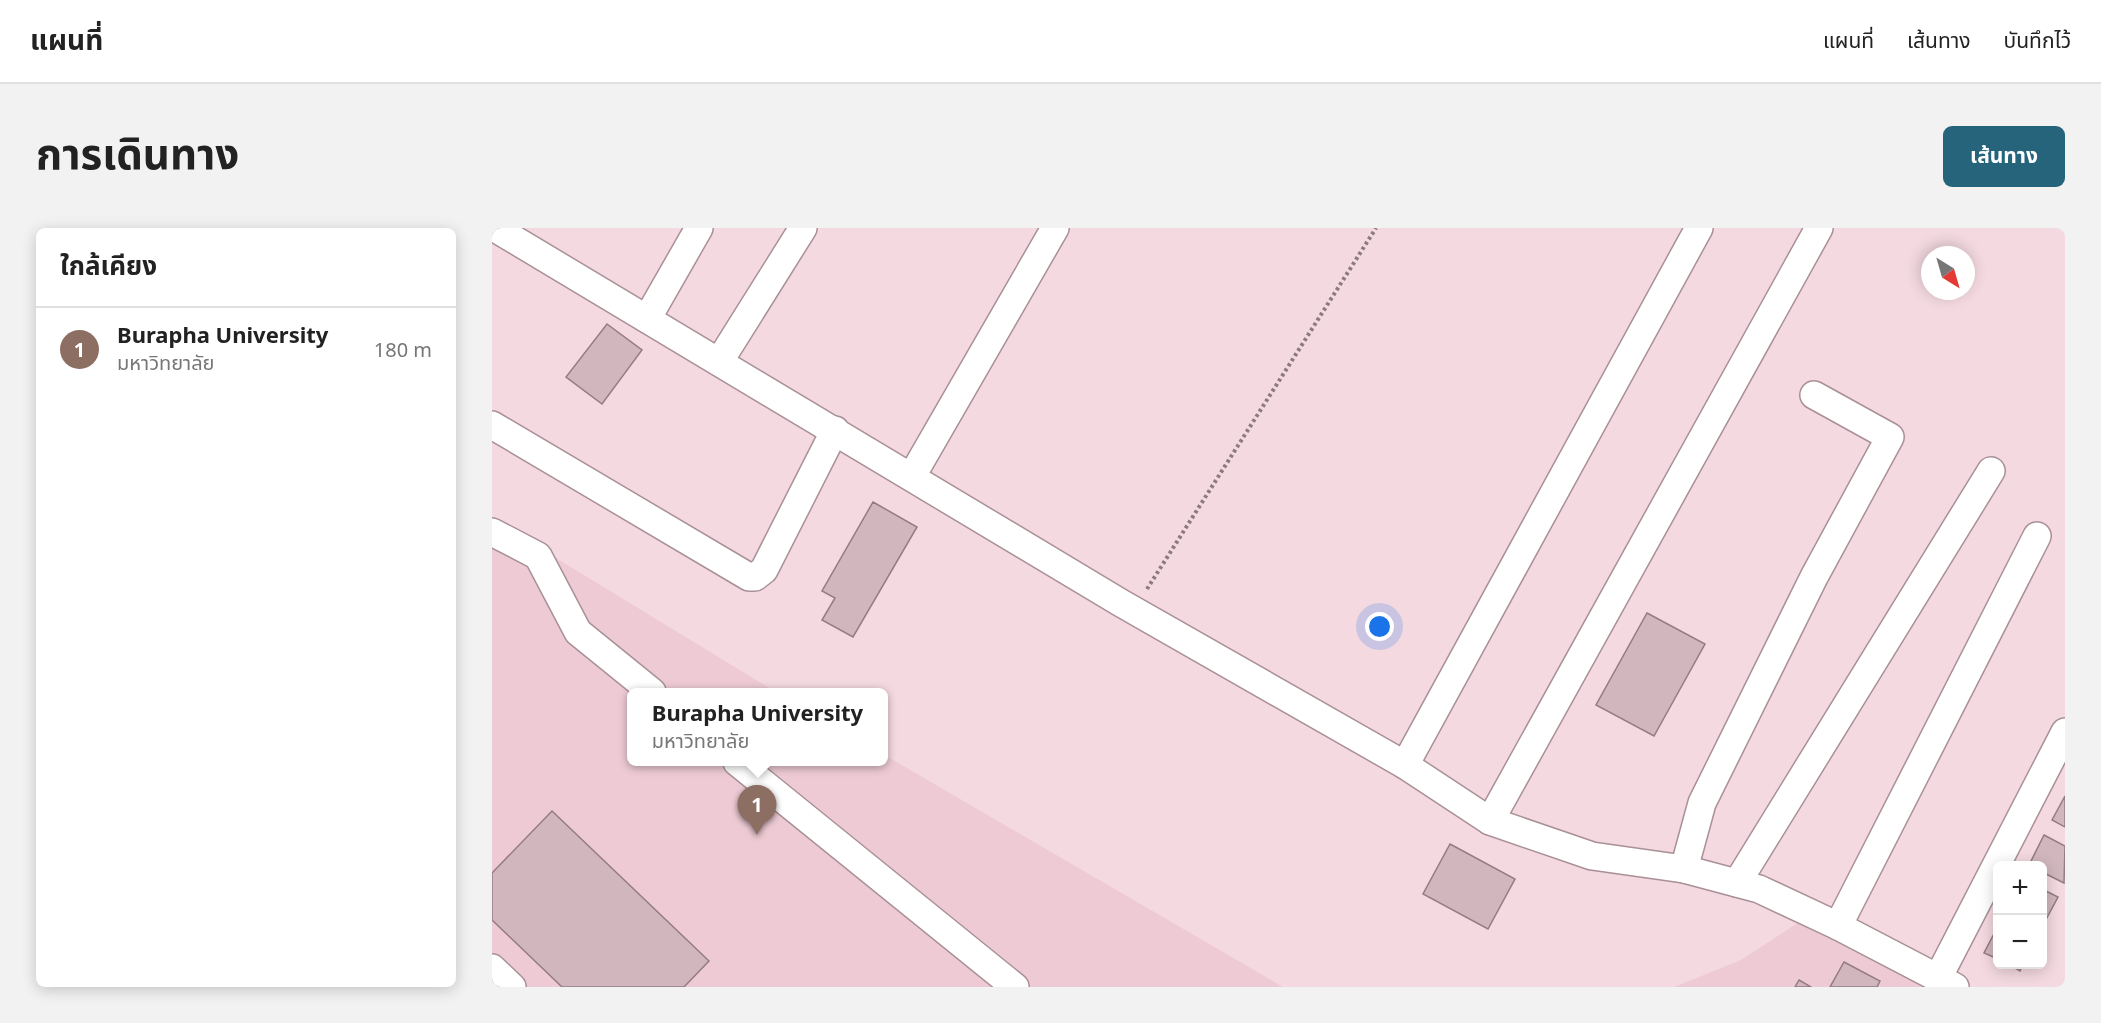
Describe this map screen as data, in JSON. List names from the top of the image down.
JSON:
{
  "north": "bottom right",
  "page": {
    "header": "แผนที่",
    "nav": ["แผนที่", "เส้นทาง", "บันทึกไว้"],
    "title": "การเดินทาง",
    "buttons": "เส้นทาง",
    "heading": "ใกล้เคียง",
    "list": [
      {
        "mark": "1",
        "name": "Burapha University",
        "note": "มหาวิทยาลัย",
        "value": "180 m"
      }
    ],
    "popup": ["Burapha University", "มหาวิทยาลัย"],
    "pins": "1",
    "map_buttons": ["+", "−"]
  }
}
